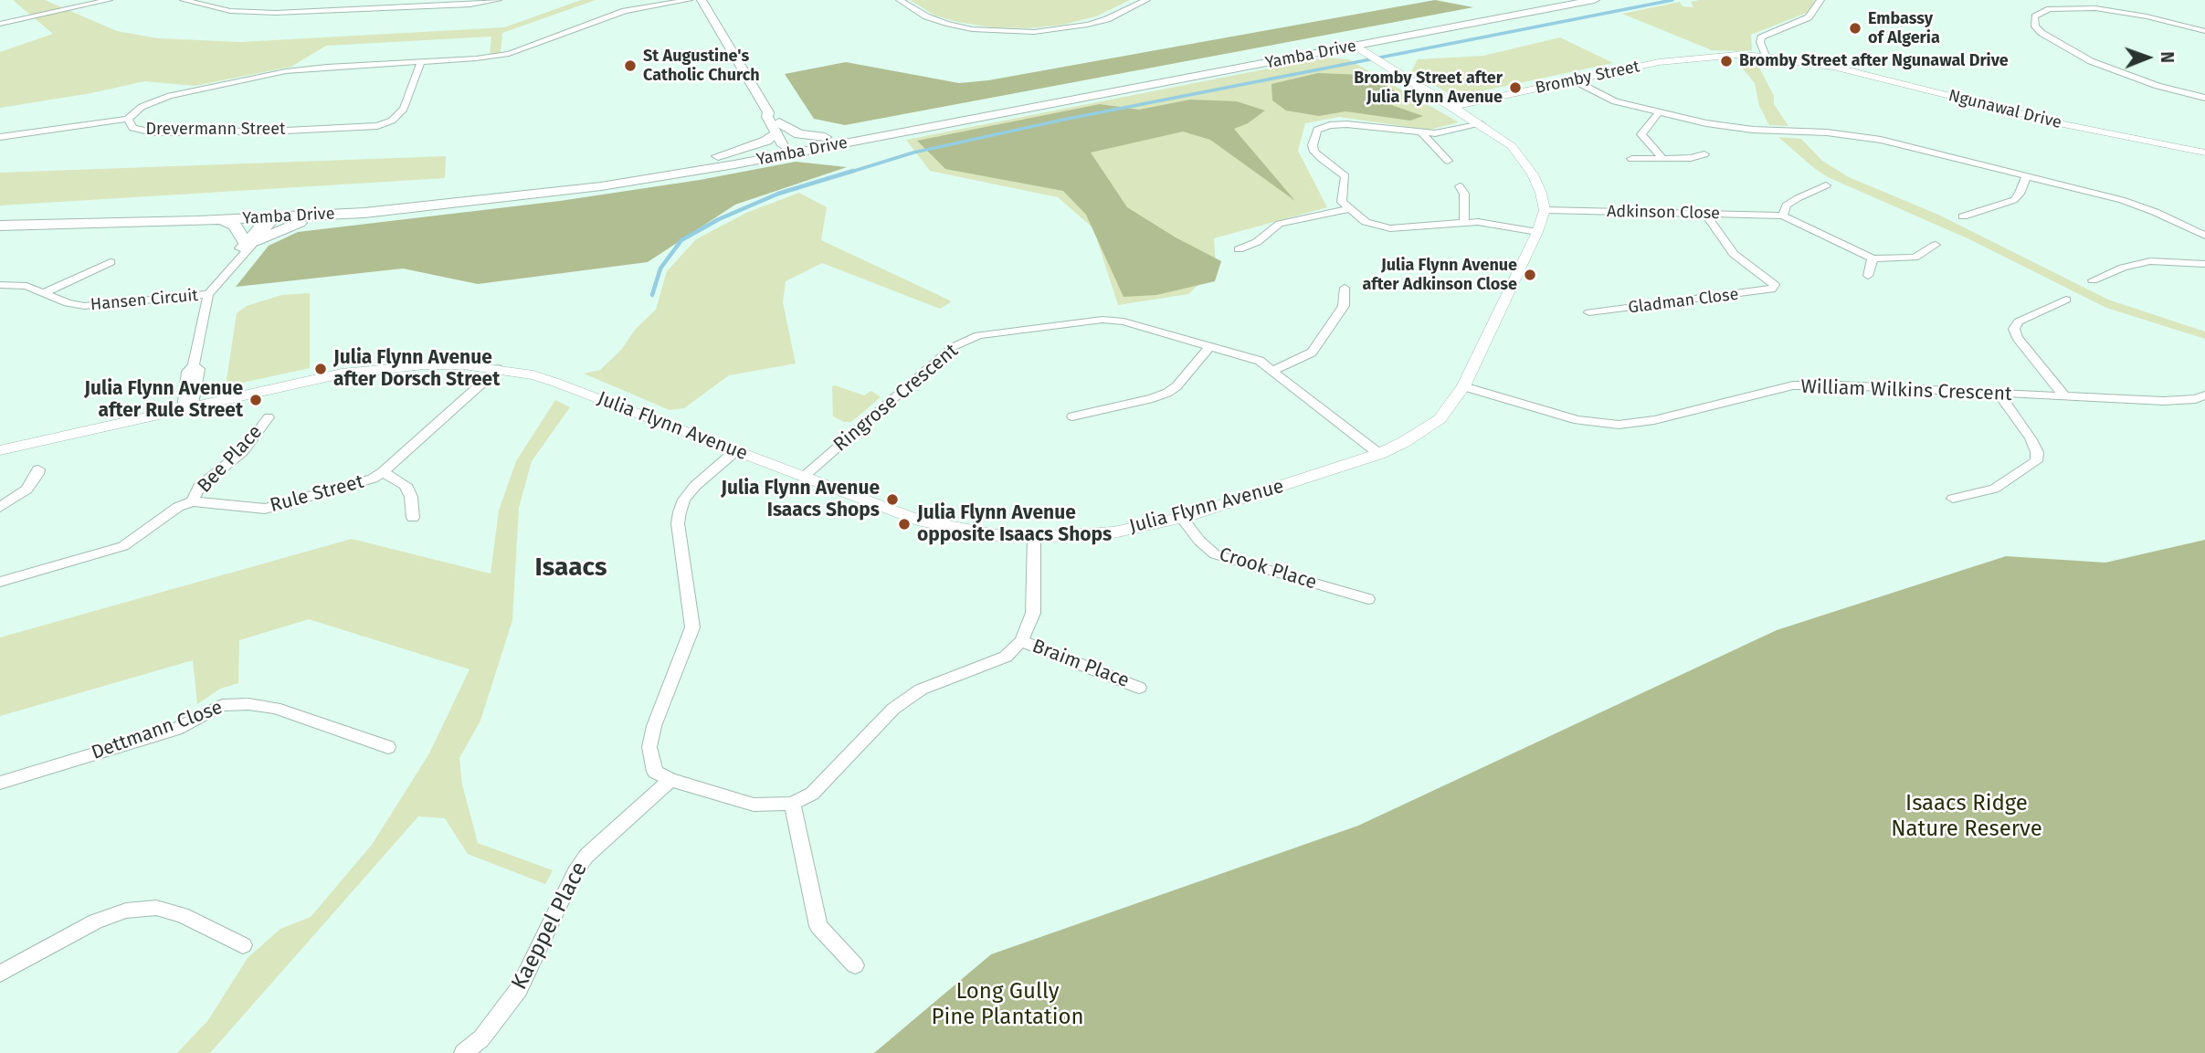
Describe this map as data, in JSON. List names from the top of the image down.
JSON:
{
  "streets": {
    "main road": ["Yamba Drive"],
    "street": [
      "Bromby Street",
      "Ngunawal Drive",
      "Drevermann Street",
      "Adkinson Close",
      "Hansen Circuit",
      "Gladman Close",
      "William Wilkins Crescent",
      "Ringrose Crescent",
      "Julia Flynn Avenue",
      "Bee Place",
      "Rule Street",
      "Crook Place",
      "Braim Place",
      "Dettmann Close",
      "Kaeppel Place"
    ]
  },
  "crossings": [
    ["Bromby Street", "Ngunawal Drive"],
    ["Adkinson Close", "Gladman Close"],
    ["Adkinson Close", "Julia Flynn Avenue"],
    ["William Wilkins Crescent", "Julia Flynn Avenue"],
    ["Ringrose Crescent", "Julia Flynn Avenue"],
    ["Julia Flynn Avenue", "Rule Street"],
    ["Julia Flynn Avenue", "Crook Place"],
    ["Bee Place", "Rule Street"]
  ],
  "districts": ["Isaacs"],
  "parks": ["Isaacs Ridge Nature Reserve", "Long Gully Pine Plantation"],
  "places": [
    "Embassy of Algeria",
    "Bromby Street after Ngunawal Drive",
    "St Augustine's Catholic Church",
    "Bromby Street after Julia Flynn Avenue",
    "Julia Flynn Avenue after Adkinson Close",
    "Julia Flynn Avenue after Dorsch Street",
    "Julia Flynn Avenue after Rule Street",
    "Julia Flynn Avenue Isaacs Shops",
    "Julia Flynn Avenue opposite Isaacs Shops"
  ],
  "north": "right"
}
